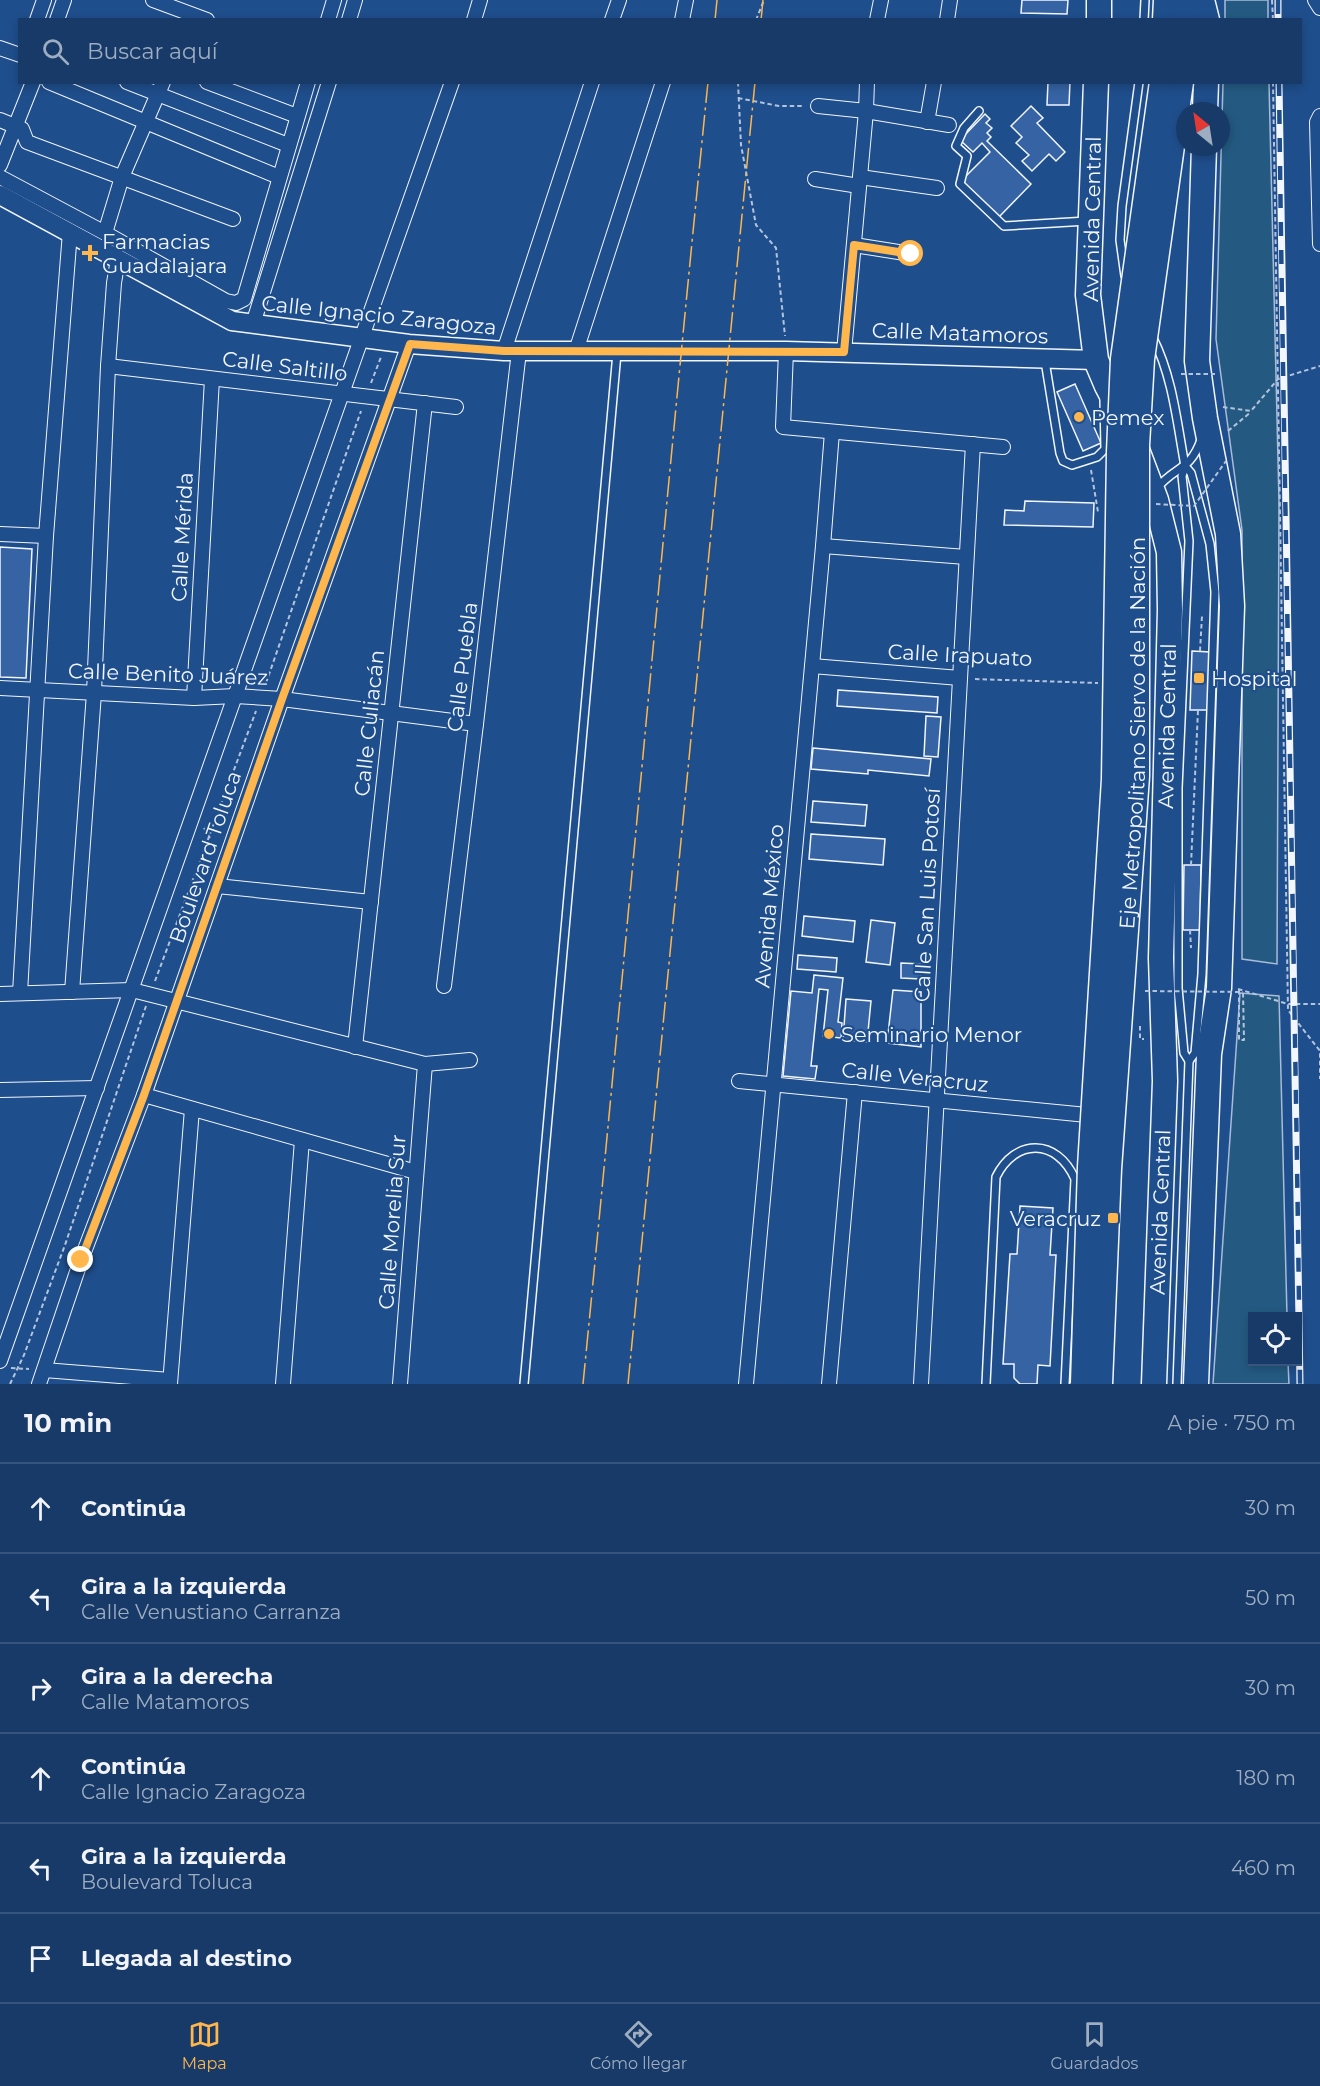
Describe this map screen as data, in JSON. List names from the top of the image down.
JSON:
{
  "streets": {
    "highway": ["Avenida Central", "Eje Metropolitano Siervo de la Nación"],
    "street": [
      "Calle Ignacio Zaragoza",
      "Calle Matamoros",
      "Calle Saltillo",
      "Calle Mérida",
      "Calle Irapuato",
      "Calle Puebla",
      "Calle Benito Juárez",
      "Calle Culiacán",
      "Boulevard Toluca",
      "Calle San Luis Potosí",
      "Avenida México",
      "Calle Veracruz",
      "Calle Morelia Sur"
    ]
  },
  "crossings": [
    ["Avenida Central", "Calle Matamoros"],
    ["Calle Ignacio Zaragoza", "Calle Matamoros"],
    ["Calle Ignacio Zaragoza", "Calle Puebla"],
    ["Calle Ignacio Zaragoza", "Boulevard Toluca"],
    ["Calle Saltillo", "Calle Mérida"],
    ["Calle Saltillo", "Calle Culiacán"],
    ["Calle Saltillo", "Boulevard Toluca"],
    ["Calle Mérida", "Calle Benito Juárez"],
    ["Calle Irapuato", "Calle San Luis Potosí"],
    ["Calle Irapuato", "Avenida México"],
    ["Calle Puebla", "Calle Benito Juárez"],
    ["Calle Benito Juárez", "Calle Culiacán"],
    ["Calle Benito Juárez", "Boulevard Toluca"],
    ["Calle San Luis Potosí", "Calle Veracruz"],
    ["Avenida México", "Calle Veracruz"]
  ],
  "places": {
    "health": ["Farmacias Guadalajara"],
    "other": ["Pemex", "Seminario Menor"],
    "transit": ["Hospital", "Veracruz"]
  },
  "north": "top left",
  "page": {
    "search": "Buscar aquí",
    "heading": ["10 min", "A pie · 750 m"],
    "list": [
      ["Continúa", "30 m"],
      ["Gira a la izquierda", "Calle Venustiano Carranza", "50 m"],
      ["Gira a la derecha", "Calle Matamoros", "30 m"],
      ["Continúa", "Calle Ignacio Zaragoza", "180 m"],
      ["Gira a la izquierda", "Boulevard Toluca", "460 m"],
      "Llegada al destino"
    ],
    "nav": ["Mapa", "Cómo llegar", "Guardados"]
  }
}
